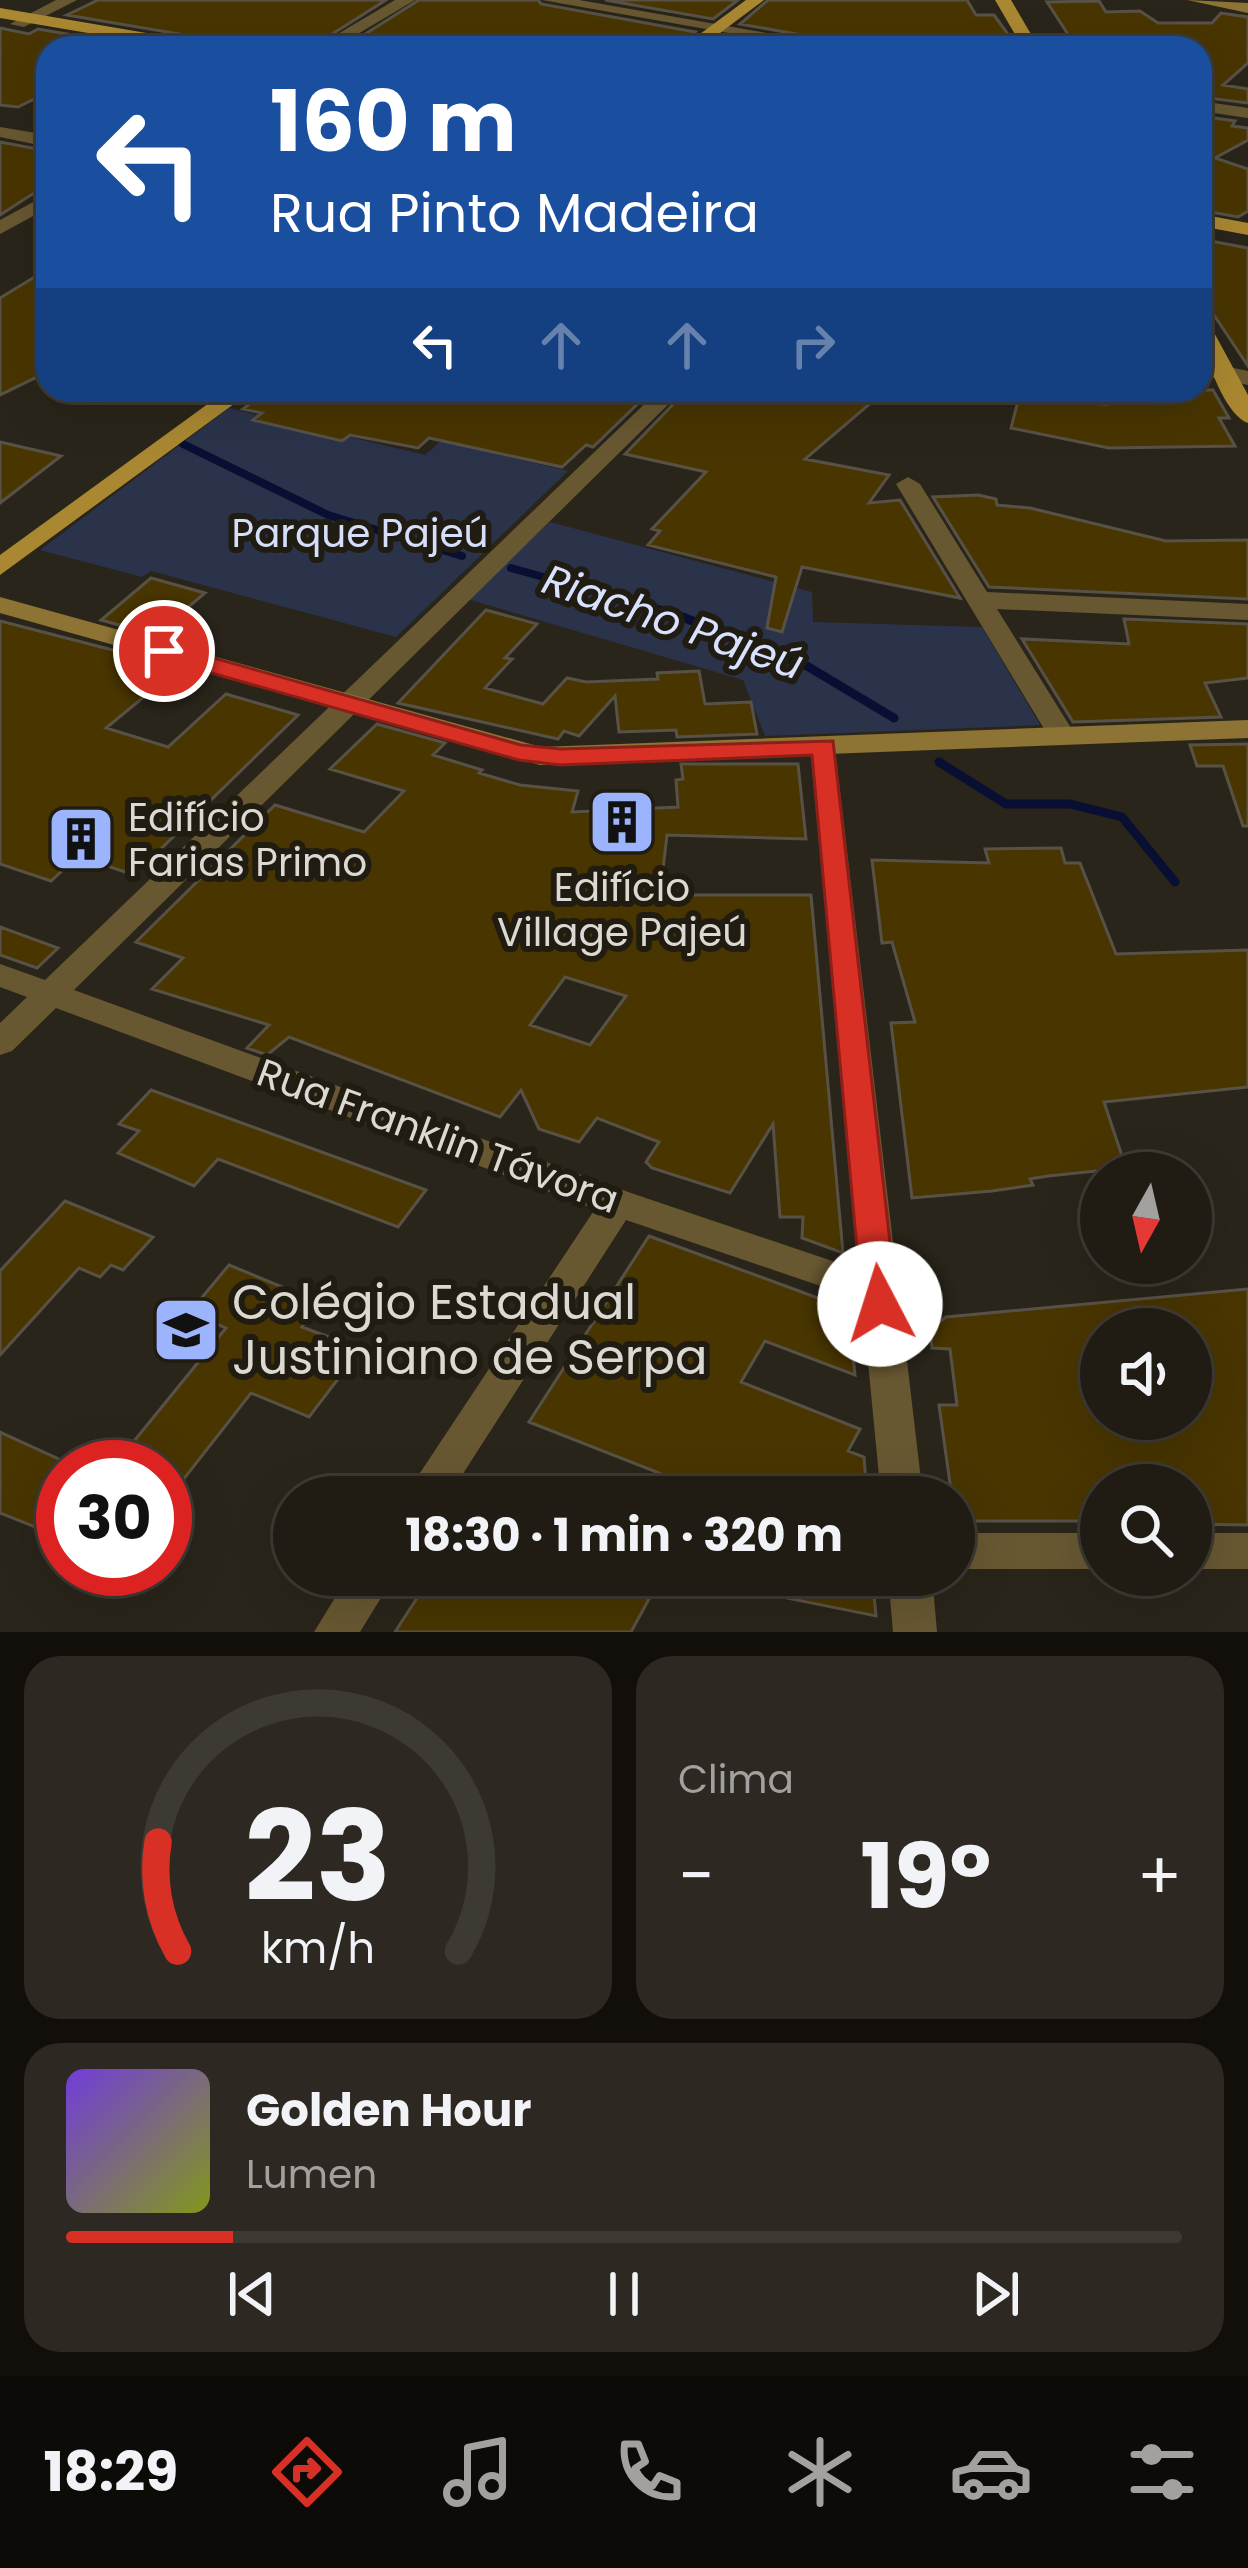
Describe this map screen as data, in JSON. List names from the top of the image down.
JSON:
{
  "streets": {
    "street": ["Rua Franklin Távora"]
  },
  "water": ["Riacho Pajeú"],
  "parks": ["Parque Pajeú"],
  "places": {
    "building": ["Edifício Village Pajeú", "Edifício Farias Primo"],
    "school or university": ["Colégio Estadual Justiniano de Serpa"]
  },
  "north": "bottom",
  "page": {
    "turn": ["160 m", "Rua Pinto Madeira"],
    "limit": "30",
    "trip": "18:30 · 1 min · 320 m",
    "tile": "Clima",
    "heat": ["−", "19°", "+"],
    "song": ["Golden Hour", "Lumen"],
    "tabs": "18:29",
    "gauge": ["23", "km/h"]
  }
}
